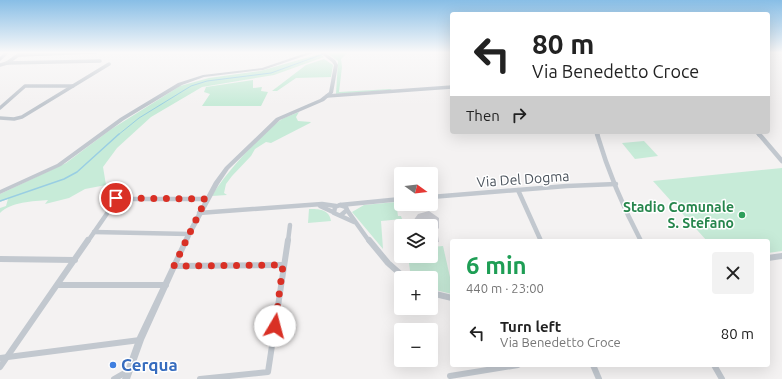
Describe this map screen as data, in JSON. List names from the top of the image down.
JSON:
{
  "streets": {
    "street": ["Via Del Dogma"]
  },
  "places": ["Stadio Comunale S. Stefano", "Cerqua"],
  "north": "right",
  "page": {
    "turn": ["80 m", "Via Benedetto Croce"],
    "then": "Then",
    "map_buttons": ["+", "−"],
    "heading": ["6 min", "440 m · 23:00"],
    "list": [
      {
        "name": "Turn left",
        "note": "Via Benedetto Croce",
        "value": "80 m"
      }
    ]
  }
}
